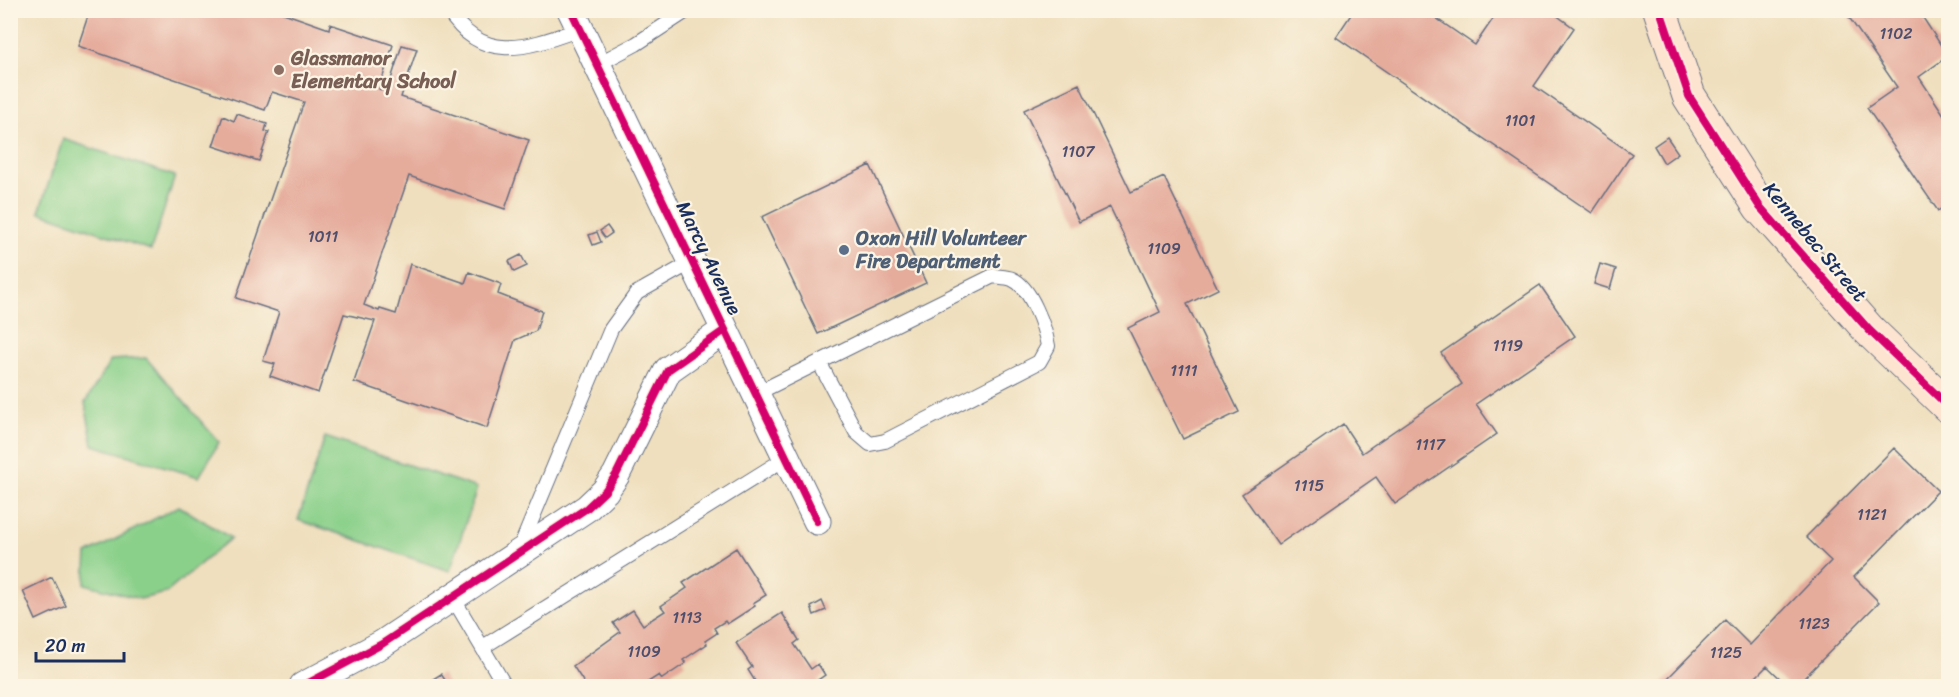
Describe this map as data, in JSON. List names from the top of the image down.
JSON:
{
  "streets": {
    "street": ["Kennebec Street", "Marcy Avenue"]
  },
  "places": ["Glassmanor Elementary School", "Oxon Hill Volunteer Fire Department"],
  "house_numbers": [
    "1102",
    "1101",
    "1107",
    "1011",
    "1109",
    "1119",
    "1111",
    "1117",
    "1115",
    "1121",
    "1113",
    "1123",
    "1109",
    "1125"
  ],
  "scale_bar": "20 m"
}
